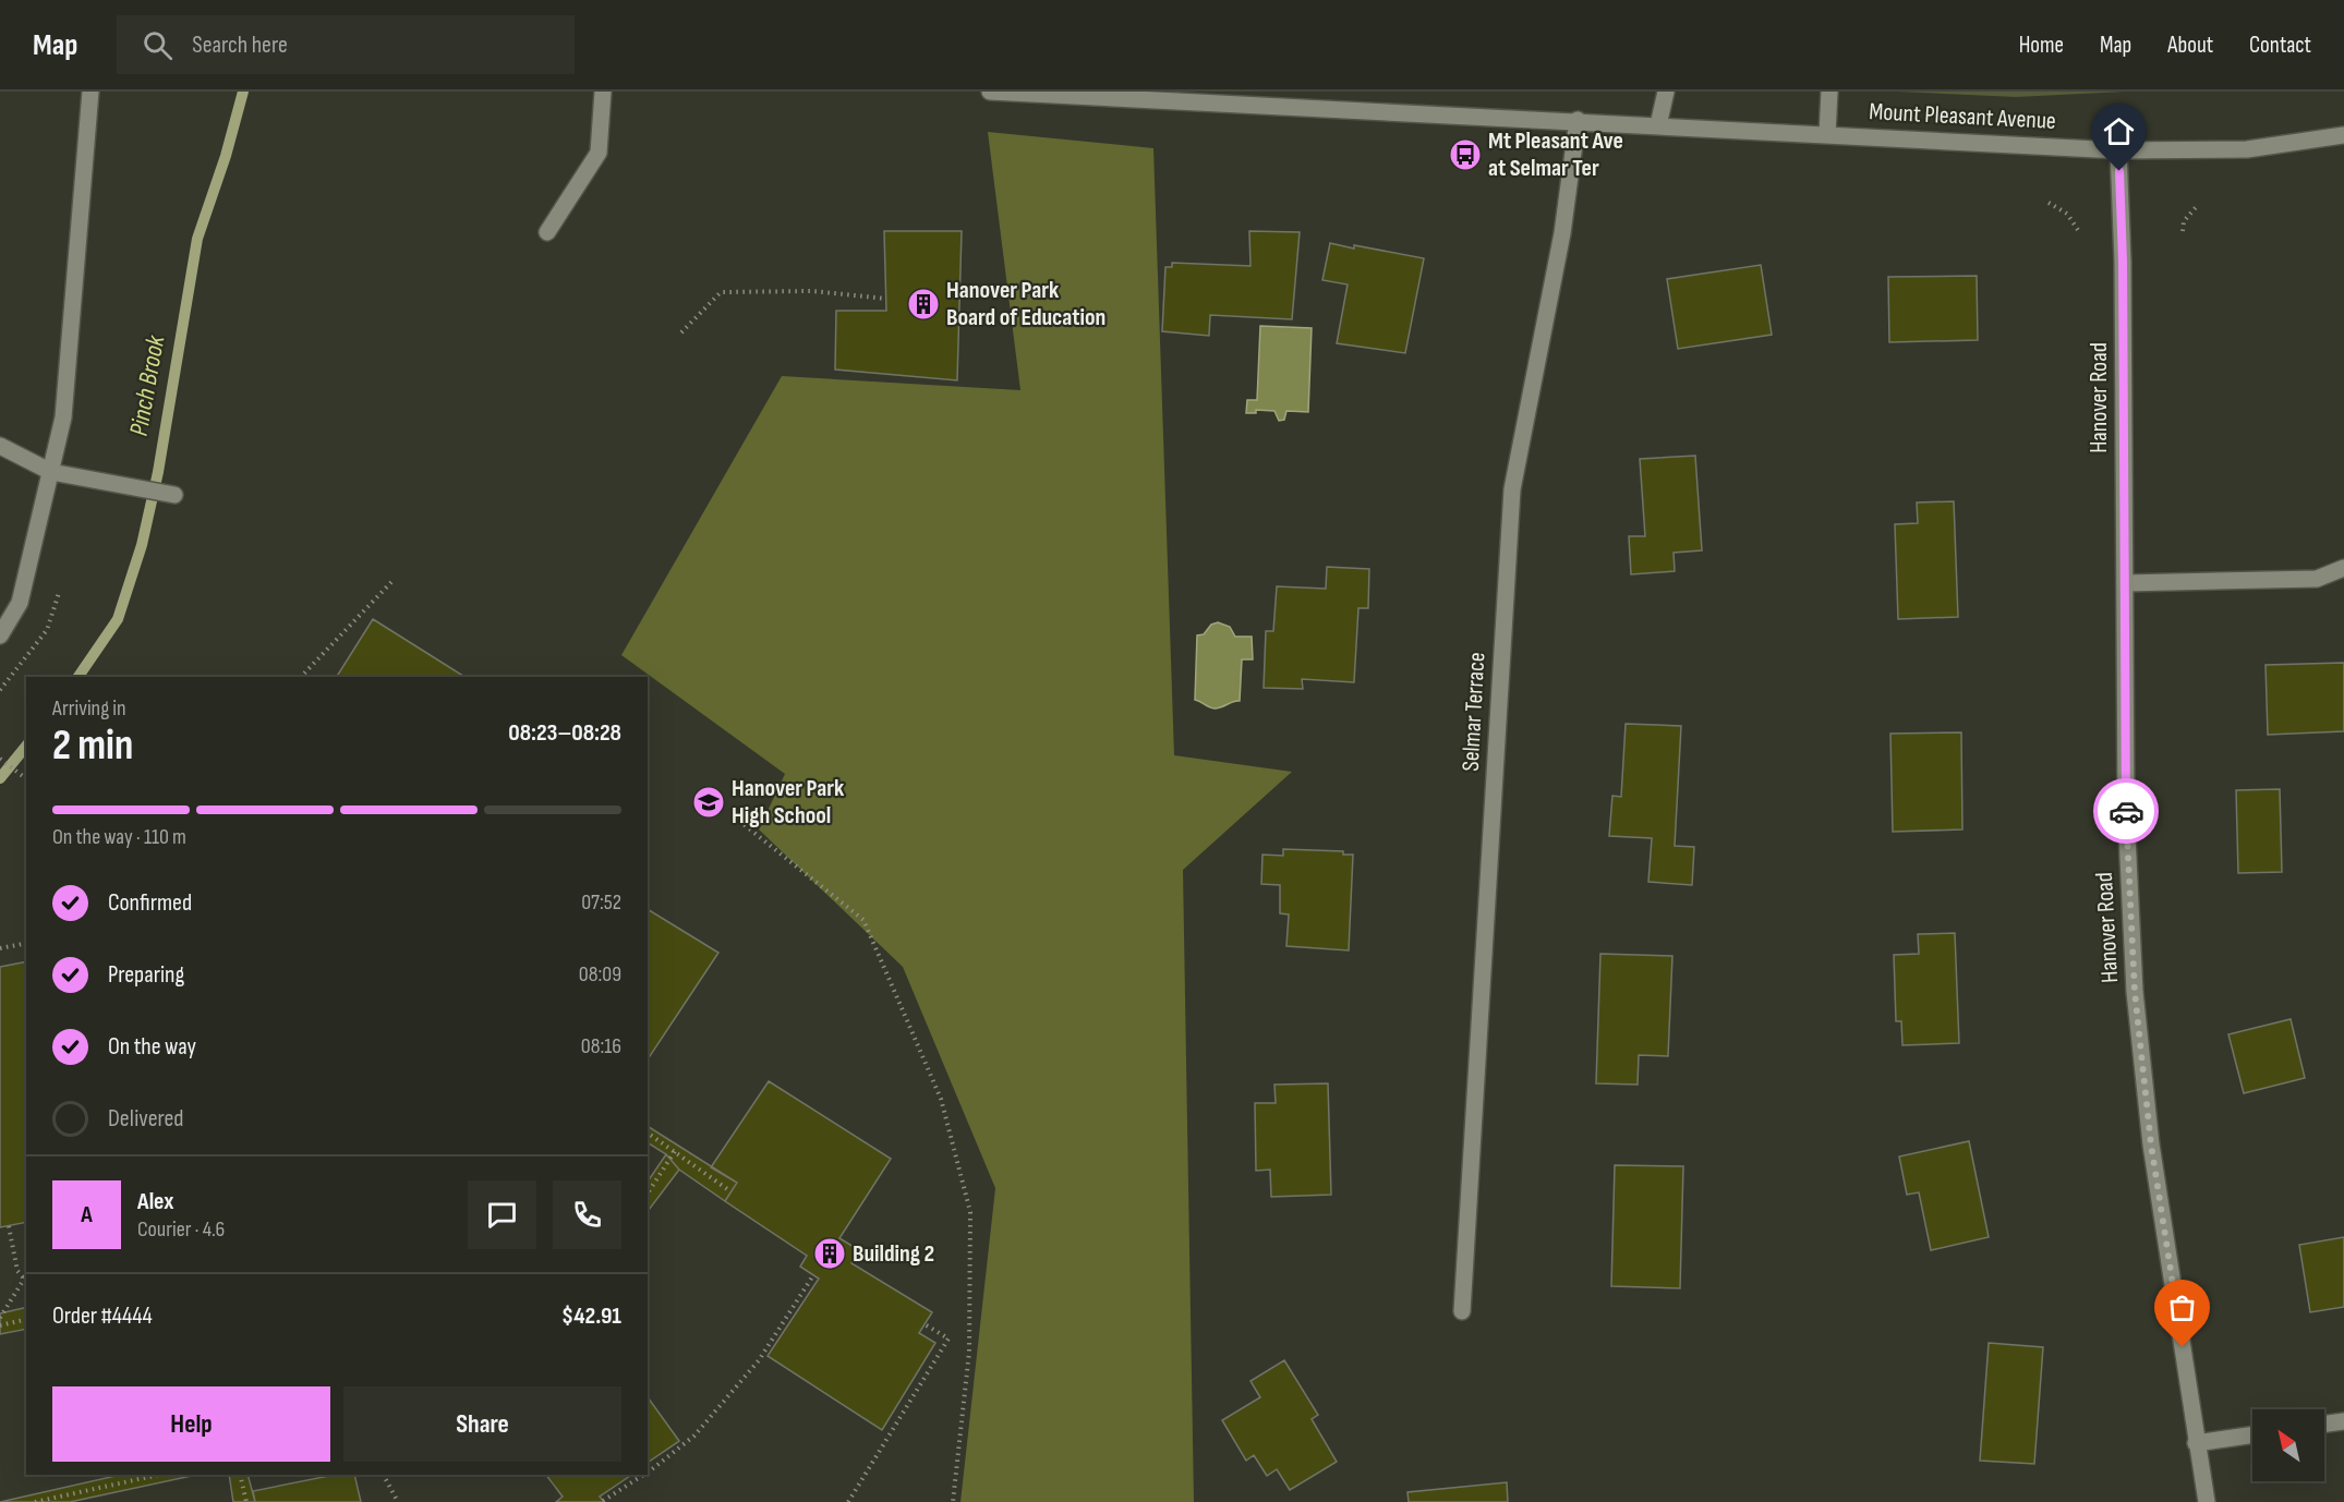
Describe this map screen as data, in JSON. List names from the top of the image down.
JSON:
{
  "streets": {
    "street": ["Mount Pleasant Avenue", "Hanover Road", "Selmar Terrace"]
  },
  "crossings": [
    ["Mount Pleasant Avenue", "Hanover Road"],
    ["Mount Pleasant Avenue", "Selmar Terrace"]
  ],
  "water": ["Pinch Brook"],
  "places": {
    "bus stop": ["Mt Pleasant Ave at Selmar Ter"],
    "building": ["Hanover Park Board of Education", "Building 2"],
    "school or university": ["Hanover Park High School"]
  },
  "north": "top left",
  "page": {
    "header": "Map",
    "search": "Search here",
    "nav": [
      "Home",
      "Map",
      "About",
      "Contact"
    ],
    "heading": ["2 min", "Arriving in", "08:23–08:28"],
    "panel": [
      "Alex",
      "Courier · 4.6",
      "Order #4444",
      "$42.91"
    ],
    "bar": "On the way · 110 m",
    "list": [
      ["Confirmed", "07:52"],
      ["Preparing", "08:09"],
      ["On the way", "08:16"],
      "Delivered"
    ],
    "round": "A",
    "buttons": ["Help", "Share"]
  }
}
